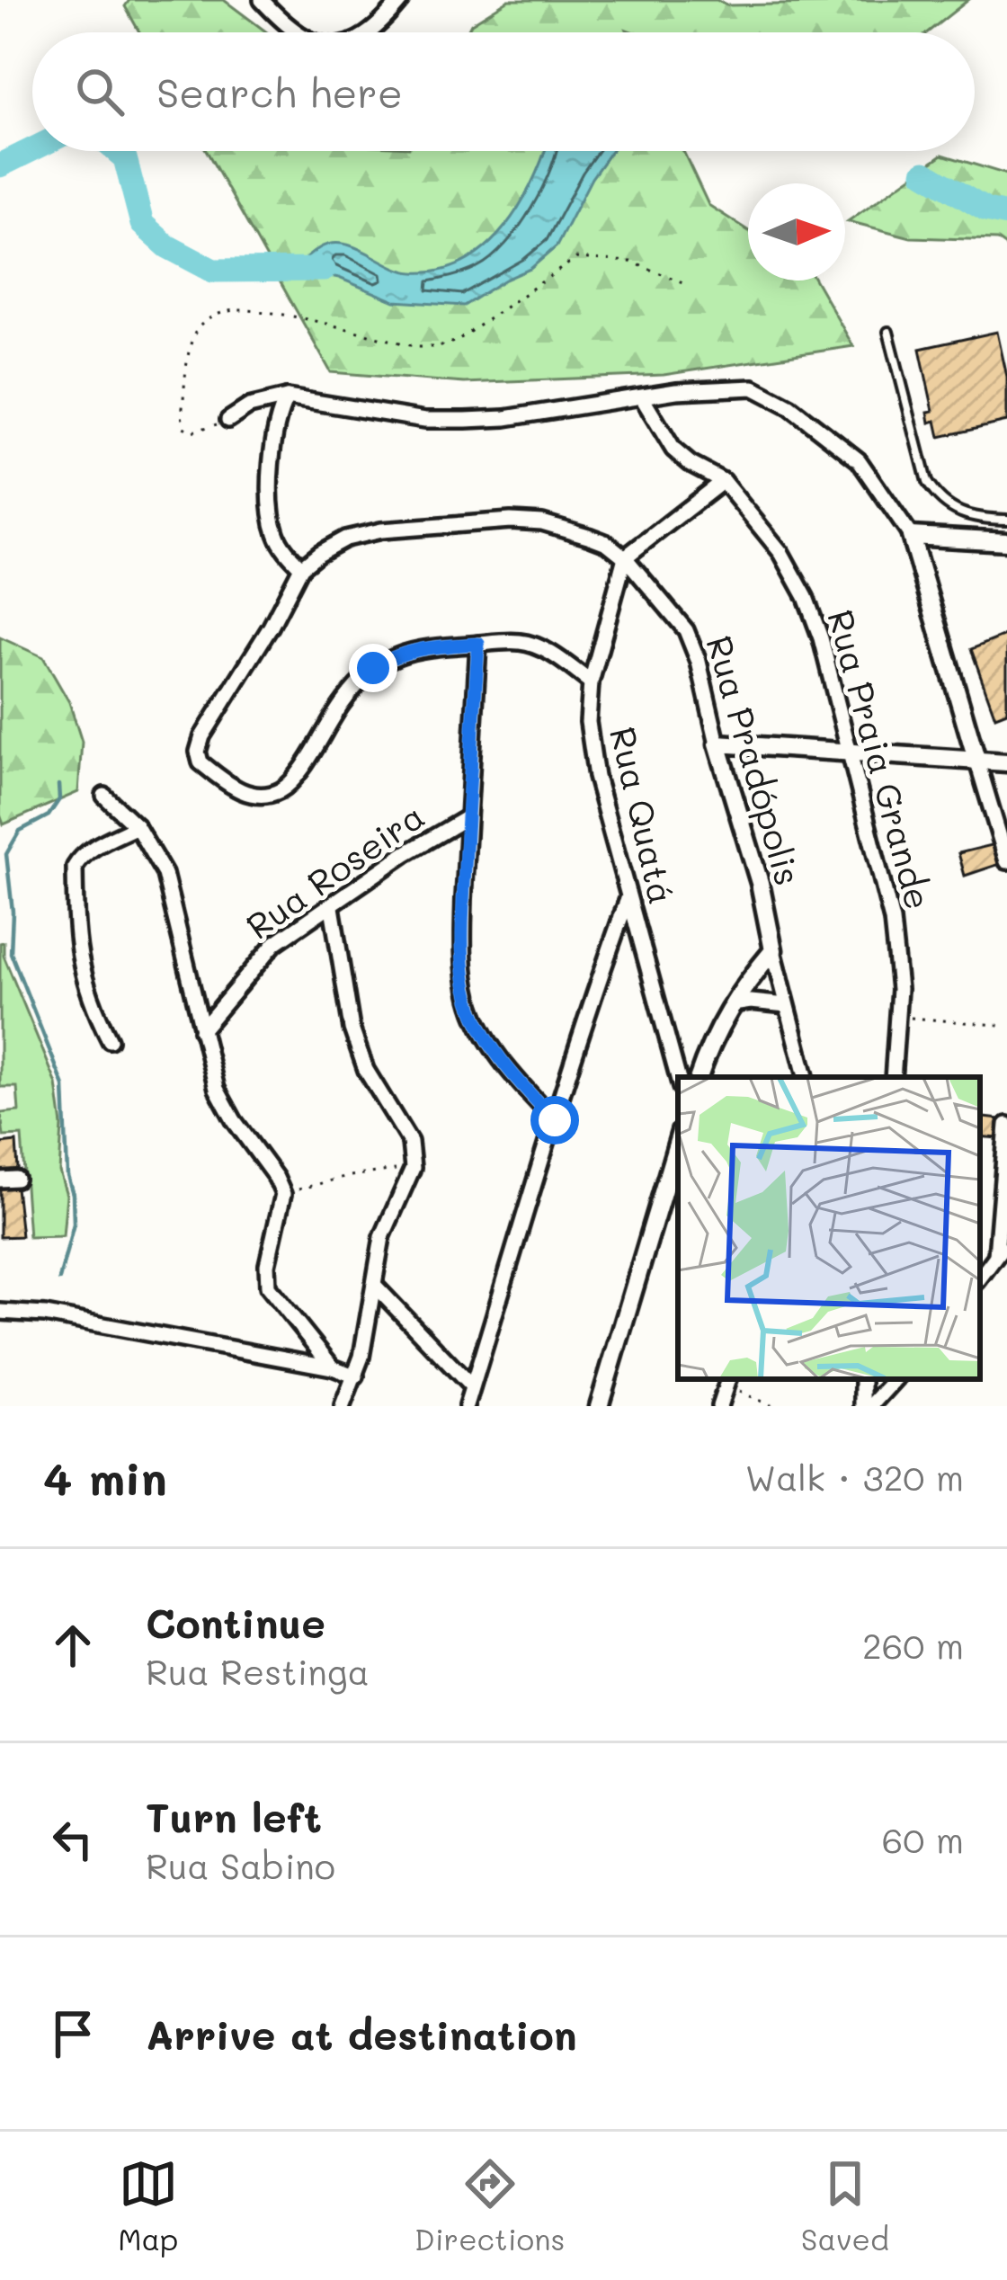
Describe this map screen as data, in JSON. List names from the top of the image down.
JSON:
{
  "streets": {
    "street": [
      "Rua Praia Grande",
      "Rua Pradópolis",
      "Rua Quatá",
      "Rua Roseira"
    ]
  },
  "crossings": [
    ["Rua Pradópolis", "Rua Quatá"]
  ],
  "north": "right",
  "page": {
    "search": "Search here",
    "heading": ["4 min", "Walk · 320 m"],
    "list": [
      ["Continue", "Rua Restinga", "260 m"],
      ["Turn left", "Rua Sabino", "60 m"],
      "Arrive at destination"
    ],
    "nav": ["Map", "Directions", "Saved"]
  }
}
